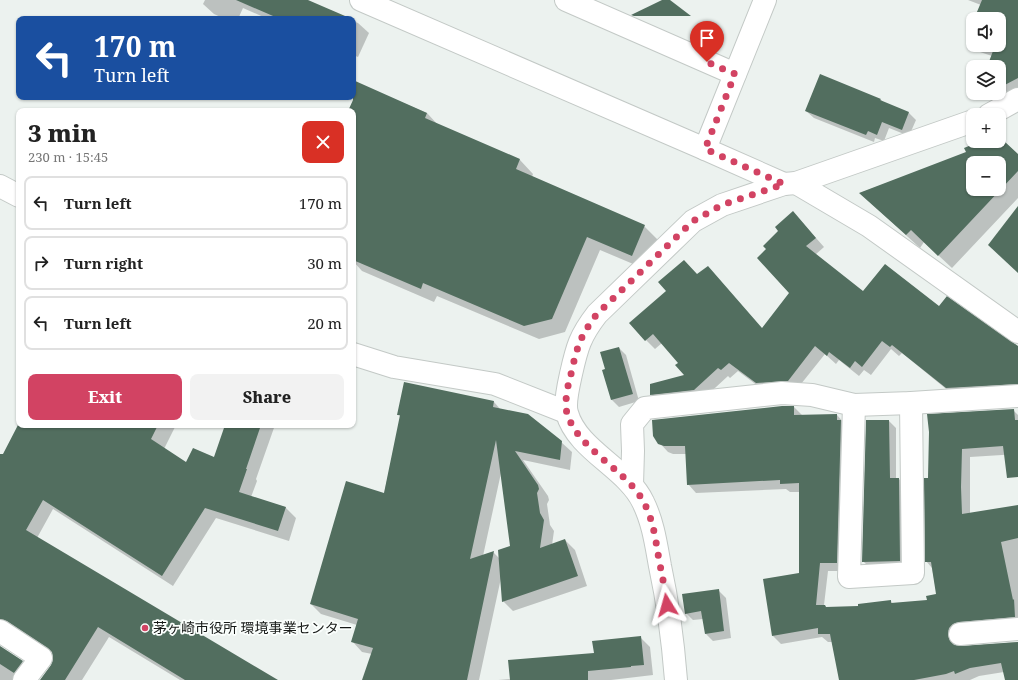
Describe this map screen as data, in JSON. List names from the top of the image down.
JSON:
{
  "places": ["茅ヶ崎市役所 環境事業センター"],
  "page": {
    "map_buttons": ["+", "−"],
    "turn": ["170 m", "Turn left"],
    "heading": ["3 min", "230 m · 15:45"],
    "list": [
      {
        "name": "Turn left",
        "value": "170 m"
      },
      {
        "name": "Turn right",
        "value": "30 m"
      },
      {
        "name": "Turn left",
        "value": "20 m"
      }
    ],
    "buttons": ["Exit", "Share"]
  }
}
